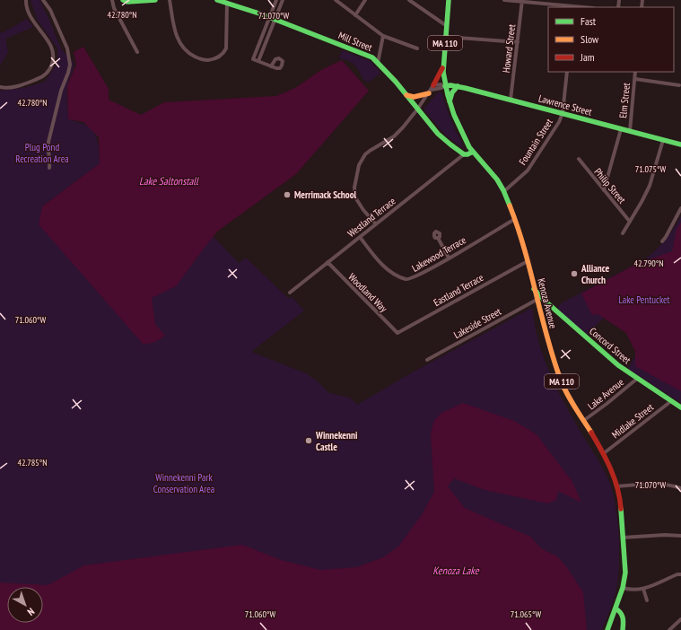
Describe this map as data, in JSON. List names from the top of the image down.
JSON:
{
  "streets": {
    "main road": [
      "Mill Street",
      "MA 110",
      "Lawrence Street",
      "Kenoza Avenue",
      "Concord Street"
    ],
    "street": [
      "Howard Street",
      "Elm Street",
      "Fountain Street",
      "Philip Street",
      "Westland Terrace",
      "Lakewood Terrace",
      "Eastland Terrace",
      "Woodland Way",
      "Lakeside Street",
      "Lake Avenue",
      "Midlake Street"
    ]
  },
  "crossings": [
    ["Mill Street", "Westland Terrace"],
    ["MA 110", "Kenoza Avenue"],
    ["Howard Street", "Lawrence Street"],
    ["Elm Street", "Lawrence Street"],
    ["Lawrence Street", "Fountain Street"],
    ["Lawrence Street", "Kenoza Avenue"],
    ["Fountain Street", "Kenoza Avenue"],
    ["Westland Terrace", "Lakewood Terrace"],
    ["Westland Terrace", "Woodland Way"],
    ["Lakewood Terrace", "Kenoza Avenue"],
    ["Eastland Terrace", "Woodland Way"],
    ["Eastland Terrace", "Kenoza Avenue"],
    ["Kenoza Avenue", "Lakeside Street"],
    ["Kenoza Avenue", "Concord Street"],
    ["Kenoza Avenue", "Lake Avenue"],
    ["Kenoza Avenue", "Midlake Street"],
    ["Concord Street", "Lake Avenue"],
    ["Concord Street", "Midlake Street"]
  ],
  "water": ["Lake Saltonstall", "Kenoza Lake"],
  "parks": ["Plug Pond Recreation Area", "Lake Pentucket", "Winnekenni Park Conservation Area"],
  "places": ["Merrimack School", "Alliance Church", "Winnekenni Castle"],
  "legend": ["Fast", "Slow", "Jam"],
  "north": "bottom right",
  "coordinates": [
    "42.780°N",
    "71.070°W",
    "71.075°W",
    "42.790°N",
    "71.060°W",
    "42.785°N",
    "71.065°W"
  ]
}
